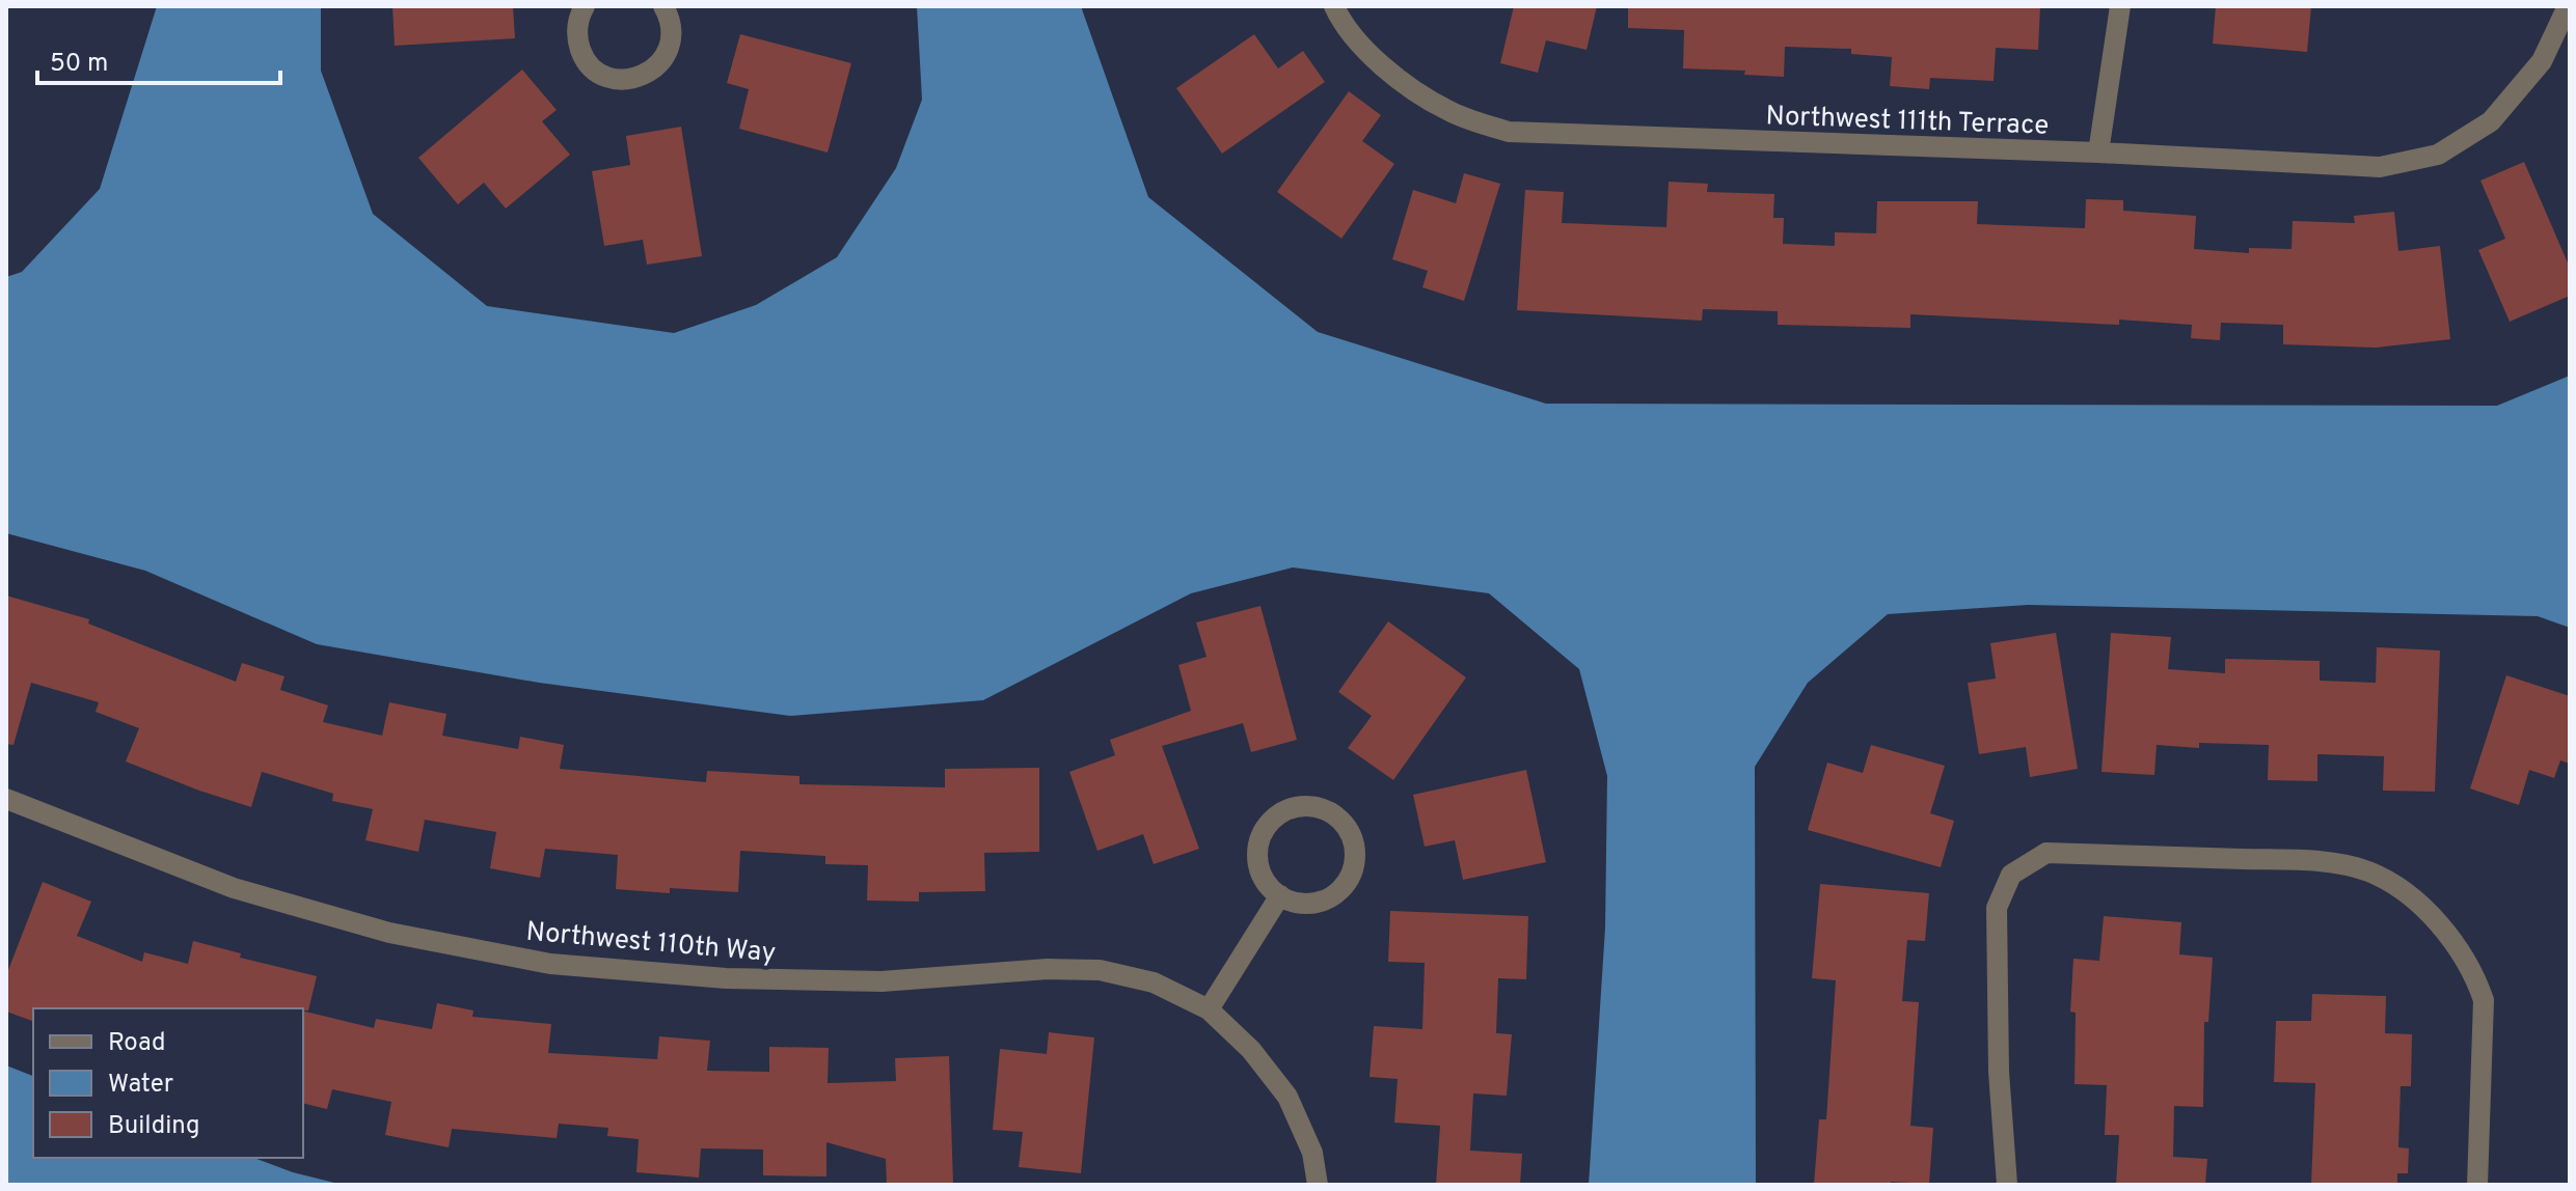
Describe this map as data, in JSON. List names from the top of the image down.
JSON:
{
  "streets": {
    "street": ["Northwest 111th Terrace", "Northwest 110th Way"]
  },
  "legend": ["Road", "Water", "Building"],
  "scale_bar": "50 m"
}
